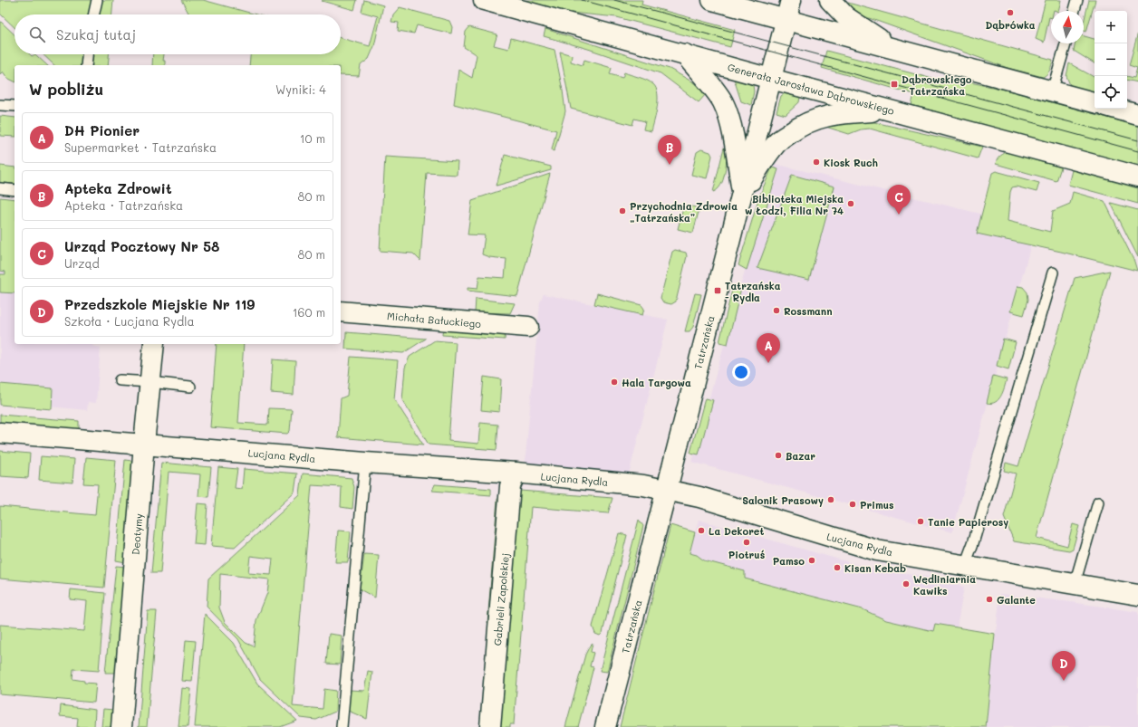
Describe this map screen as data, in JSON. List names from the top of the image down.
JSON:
{
  "streets": {
    "street": [
      "Generała Jarosława Dąbrowskiego",
      "Michała Bałuckiego",
      "Tatrzańska",
      "Lucjana Rydla",
      "Deotymy",
      "Gabrieli Zapolskiej"
    ]
  },
  "crossings": [
    ["Generała Jarosława Dąbrowskiego", "Tatrzańska"],
    ["Tatrzańska", "Lucjana Rydla"],
    ["Lucjana Rydla", "Deotymy"],
    ["Lucjana Rydla", "Gabrieli Zapolskiej"]
  ],
  "places": {
    "other": [
      "Dąbrówka",
      "Kiosk Ruch",
      "Biblioteka Miejska w Łodzi, Filia Nr 74",
      "Przychodnia Zdrowia „Tatrzańska”",
      "Rossmann",
      "Hala Targowa",
      "Bazar",
      "Salonik Prasowy",
      "Primus",
      "Tanie Papierosy",
      "La Dekoret",
      "Piotruś",
      "Pamso",
      "Kisan Kebab",
      "Wędliniarnia Kawiks",
      "Galante"
    ],
    "transit": ["Dąbrowskiego - Tatrzańska", "Tatrzańska - Rydla"]
  },
  "north": "top",
  "page": {
    "map_buttons": ["+", "−"],
    "search": "Szukaj tutaj",
    "heading": ["W pobliżu", "Wyniki: 4"],
    "list": [
      {
        "mark": "A",
        "name": "DH Pionier",
        "note": "Supermarket · Tatrzańska",
        "value": "10 m"
      },
      {
        "mark": "B",
        "name": "Apteka Zdrowit",
        "note": "Apteka · Tatrzańska",
        "value": "80 m"
      },
      {
        "mark": "C",
        "name": "Urząd Pocztowy Nr 58",
        "note": "Urząd",
        "value": "80 m"
      },
      {
        "mark": "D",
        "name": "Przedszkole Miejskie Nr 119",
        "note": "Szkoła · Lucjana Rydla",
        "value": "160 m"
      }
    ],
    "pins": [
      "B",
      "C",
      "A",
      "D"
    ]
  }
}
